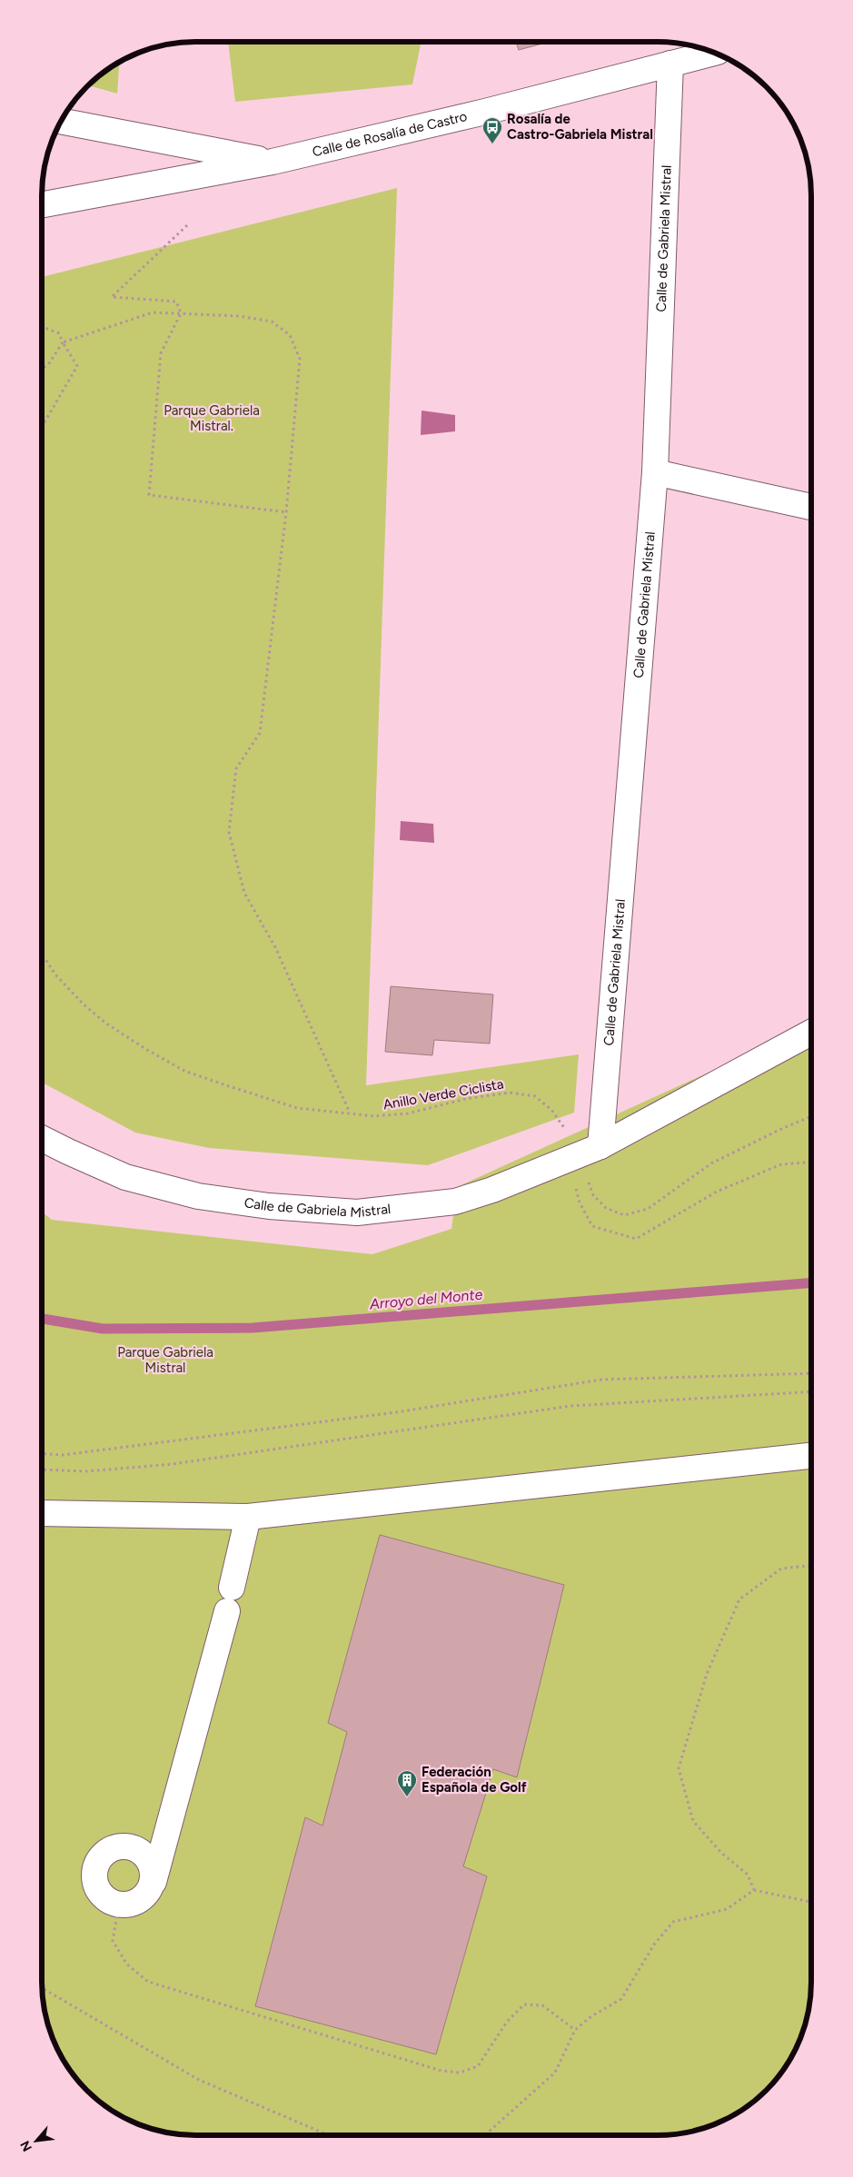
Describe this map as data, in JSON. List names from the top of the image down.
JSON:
{
  "streets": {
    "street": ["Calle de Rosalía de Castro", "Calle de Gabriela Mistral"],
    "path": ["Anillo Verde Ciclista"]
  },
  "crossings": [
    ["Calle de Rosalía de Castro", "Calle de Gabriela Mistral"],
    ["Calle de Gabriela Mistral", "Anillo Verde Ciclista"]
  ],
  "water": ["Arroyo del Monte"],
  "parks": ["Parque Gabriela Mistral.", "Parque Gabriela Mistral"],
  "places": {
    "bus stop": ["Rosalía de Castro-Gabriela Mistral"],
    "building": ["Federación Española de Golf"]
  },
  "north": "bottom left"
}
